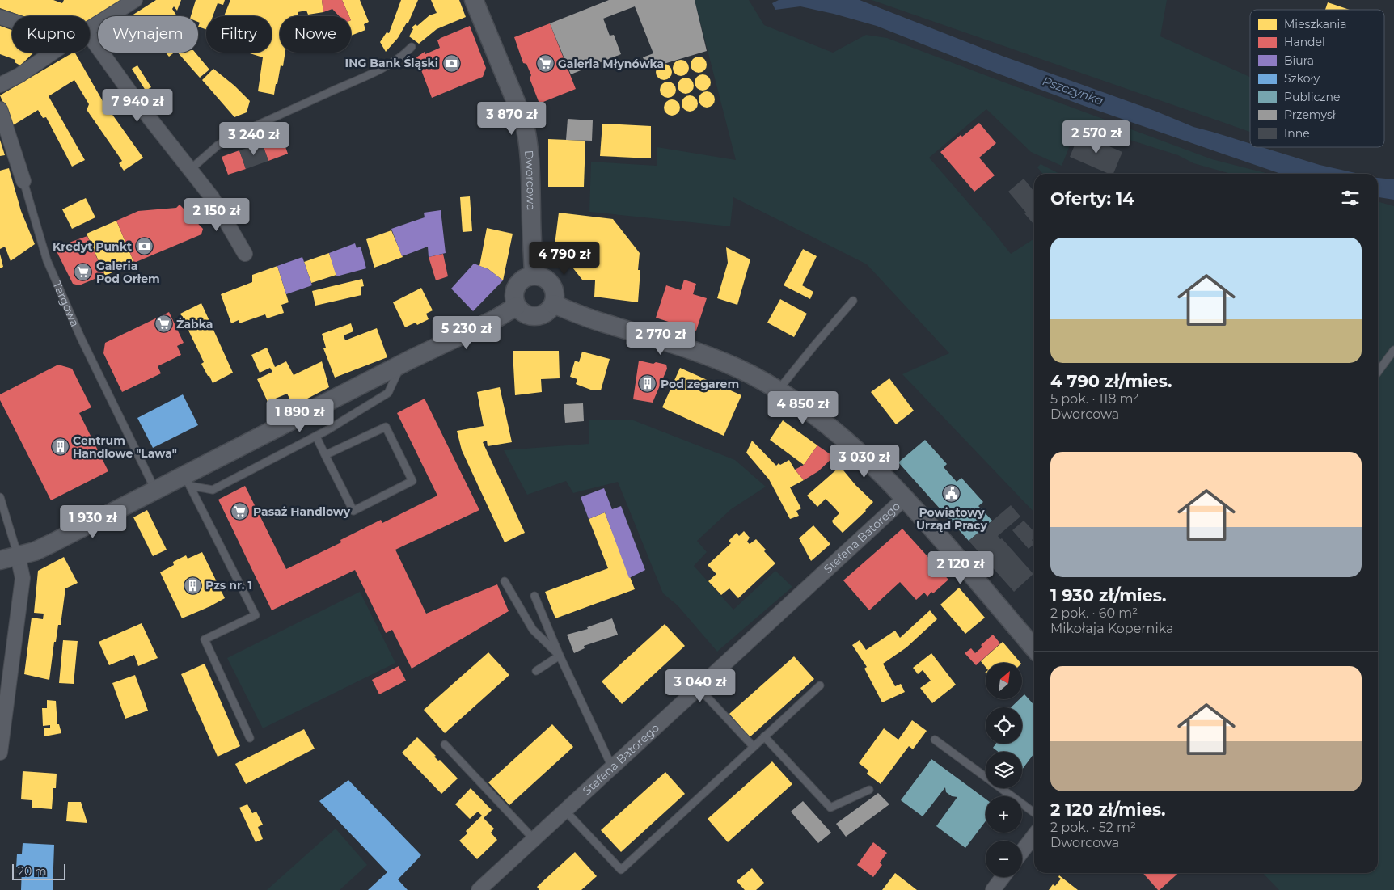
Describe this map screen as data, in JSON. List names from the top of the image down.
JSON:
{
  "streets": {
    "street": ["Dworcowa", "Targowa", "Stefana Batorego"]
  },
  "water": ["Pszczynka"],
  "places": {
    "bank": ["ING Bank Śląski", "Kredyt Punkt"],
    "supermarket": [
      "Galeria Młynówka",
      "Galeria Pod Orłem",
      "Żabka",
      "Pasaż Handlowy"
    ],
    "building": ["Pod zegarem", "Centrum Handlowe \"Lawa\"", "Pzs nr. 1"],
    "public building": ["Powiatowy Urząd Pracy"]
  },
  "legend": [
    "Mieszkania",
    "Handel",
    "Biura",
    "Szkoły",
    "Publiczne",
    "Przemysł",
    "Inne"
  ],
  "scale_bar": "20 m",
  "north": "top right",
  "page": {
    "chip": [
      "Kupno",
      "Wynajem",
      "Filtry",
      "Nowe"
    ],
    "price": [
      "7 940 zł",
      "3 870 zł",
      "2 570 zł",
      "3 240 zł",
      "2 150 zł",
      "4 790 zł",
      "5 230 zł",
      "2 770 zł",
      "4 850 zł",
      "1 890 zł",
      "3 030 zł",
      "1 930 zł",
      "2 120 zł",
      "3 040 zł"
    ],
    "heading": "Oferty: 14",
    "list": [
      {
        "name": "4 790 zł/mies.",
        "note": "5 pok. · 118 m² · Dworcowa"
      },
      {
        "name": "1 930 zł/mies.",
        "note": "2 pok. · 60 m² · Mikołaja Kopernika"
      },
      {
        "name": "2 120 zł/mies.",
        "note": "2 pok. · 52 m² · Dworcowa"
      }
    ],
    "map_buttons": ["+", "−"],
    "scale": "20 m"
  }
}
